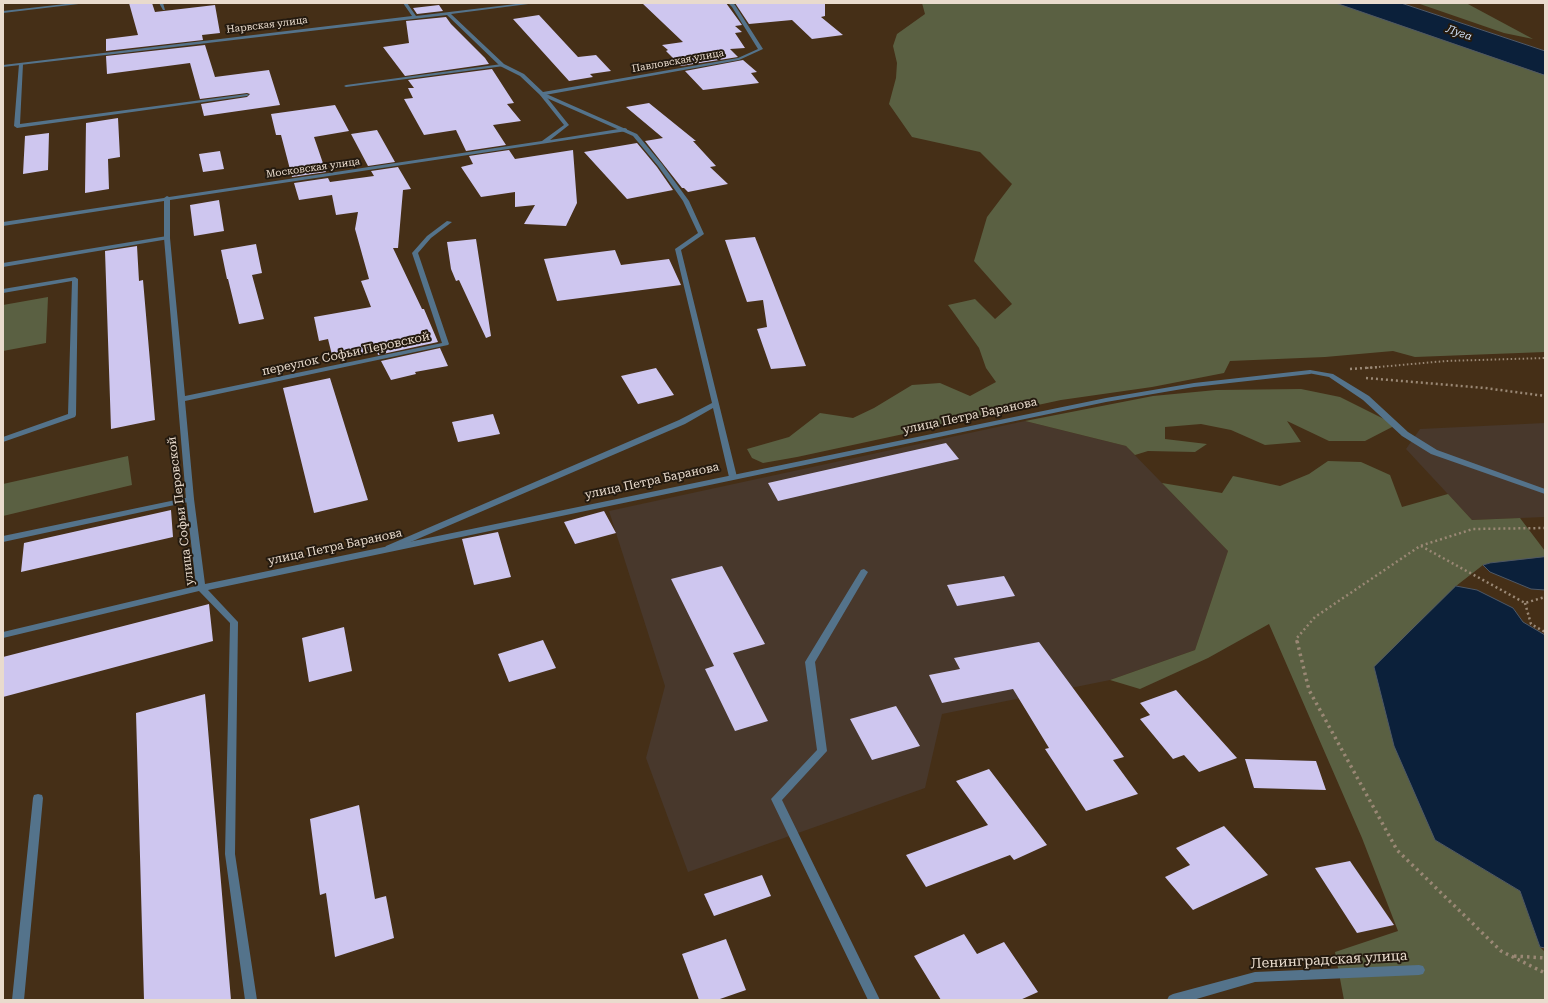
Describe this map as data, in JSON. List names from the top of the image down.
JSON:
{
  "streets": {
    "street": [
      "Нарвская улица",
      "Павловская улица",
      "Московская улица",
      "переулок Софьи Перовской",
      "улица Петра Баранова",
      "улица Софьи Перовской",
      "Ленинградская улица"
    ]
  },
  "crossings": [
    ["Московская улица", "улица Софьи Перовской"],
    ["переулок Софьи Перовской", "улица Софьи Перовской"],
    ["улица Петра Баранова", "улица Софьи Перовской"]
  ],
  "water": ["Луга"]
}
